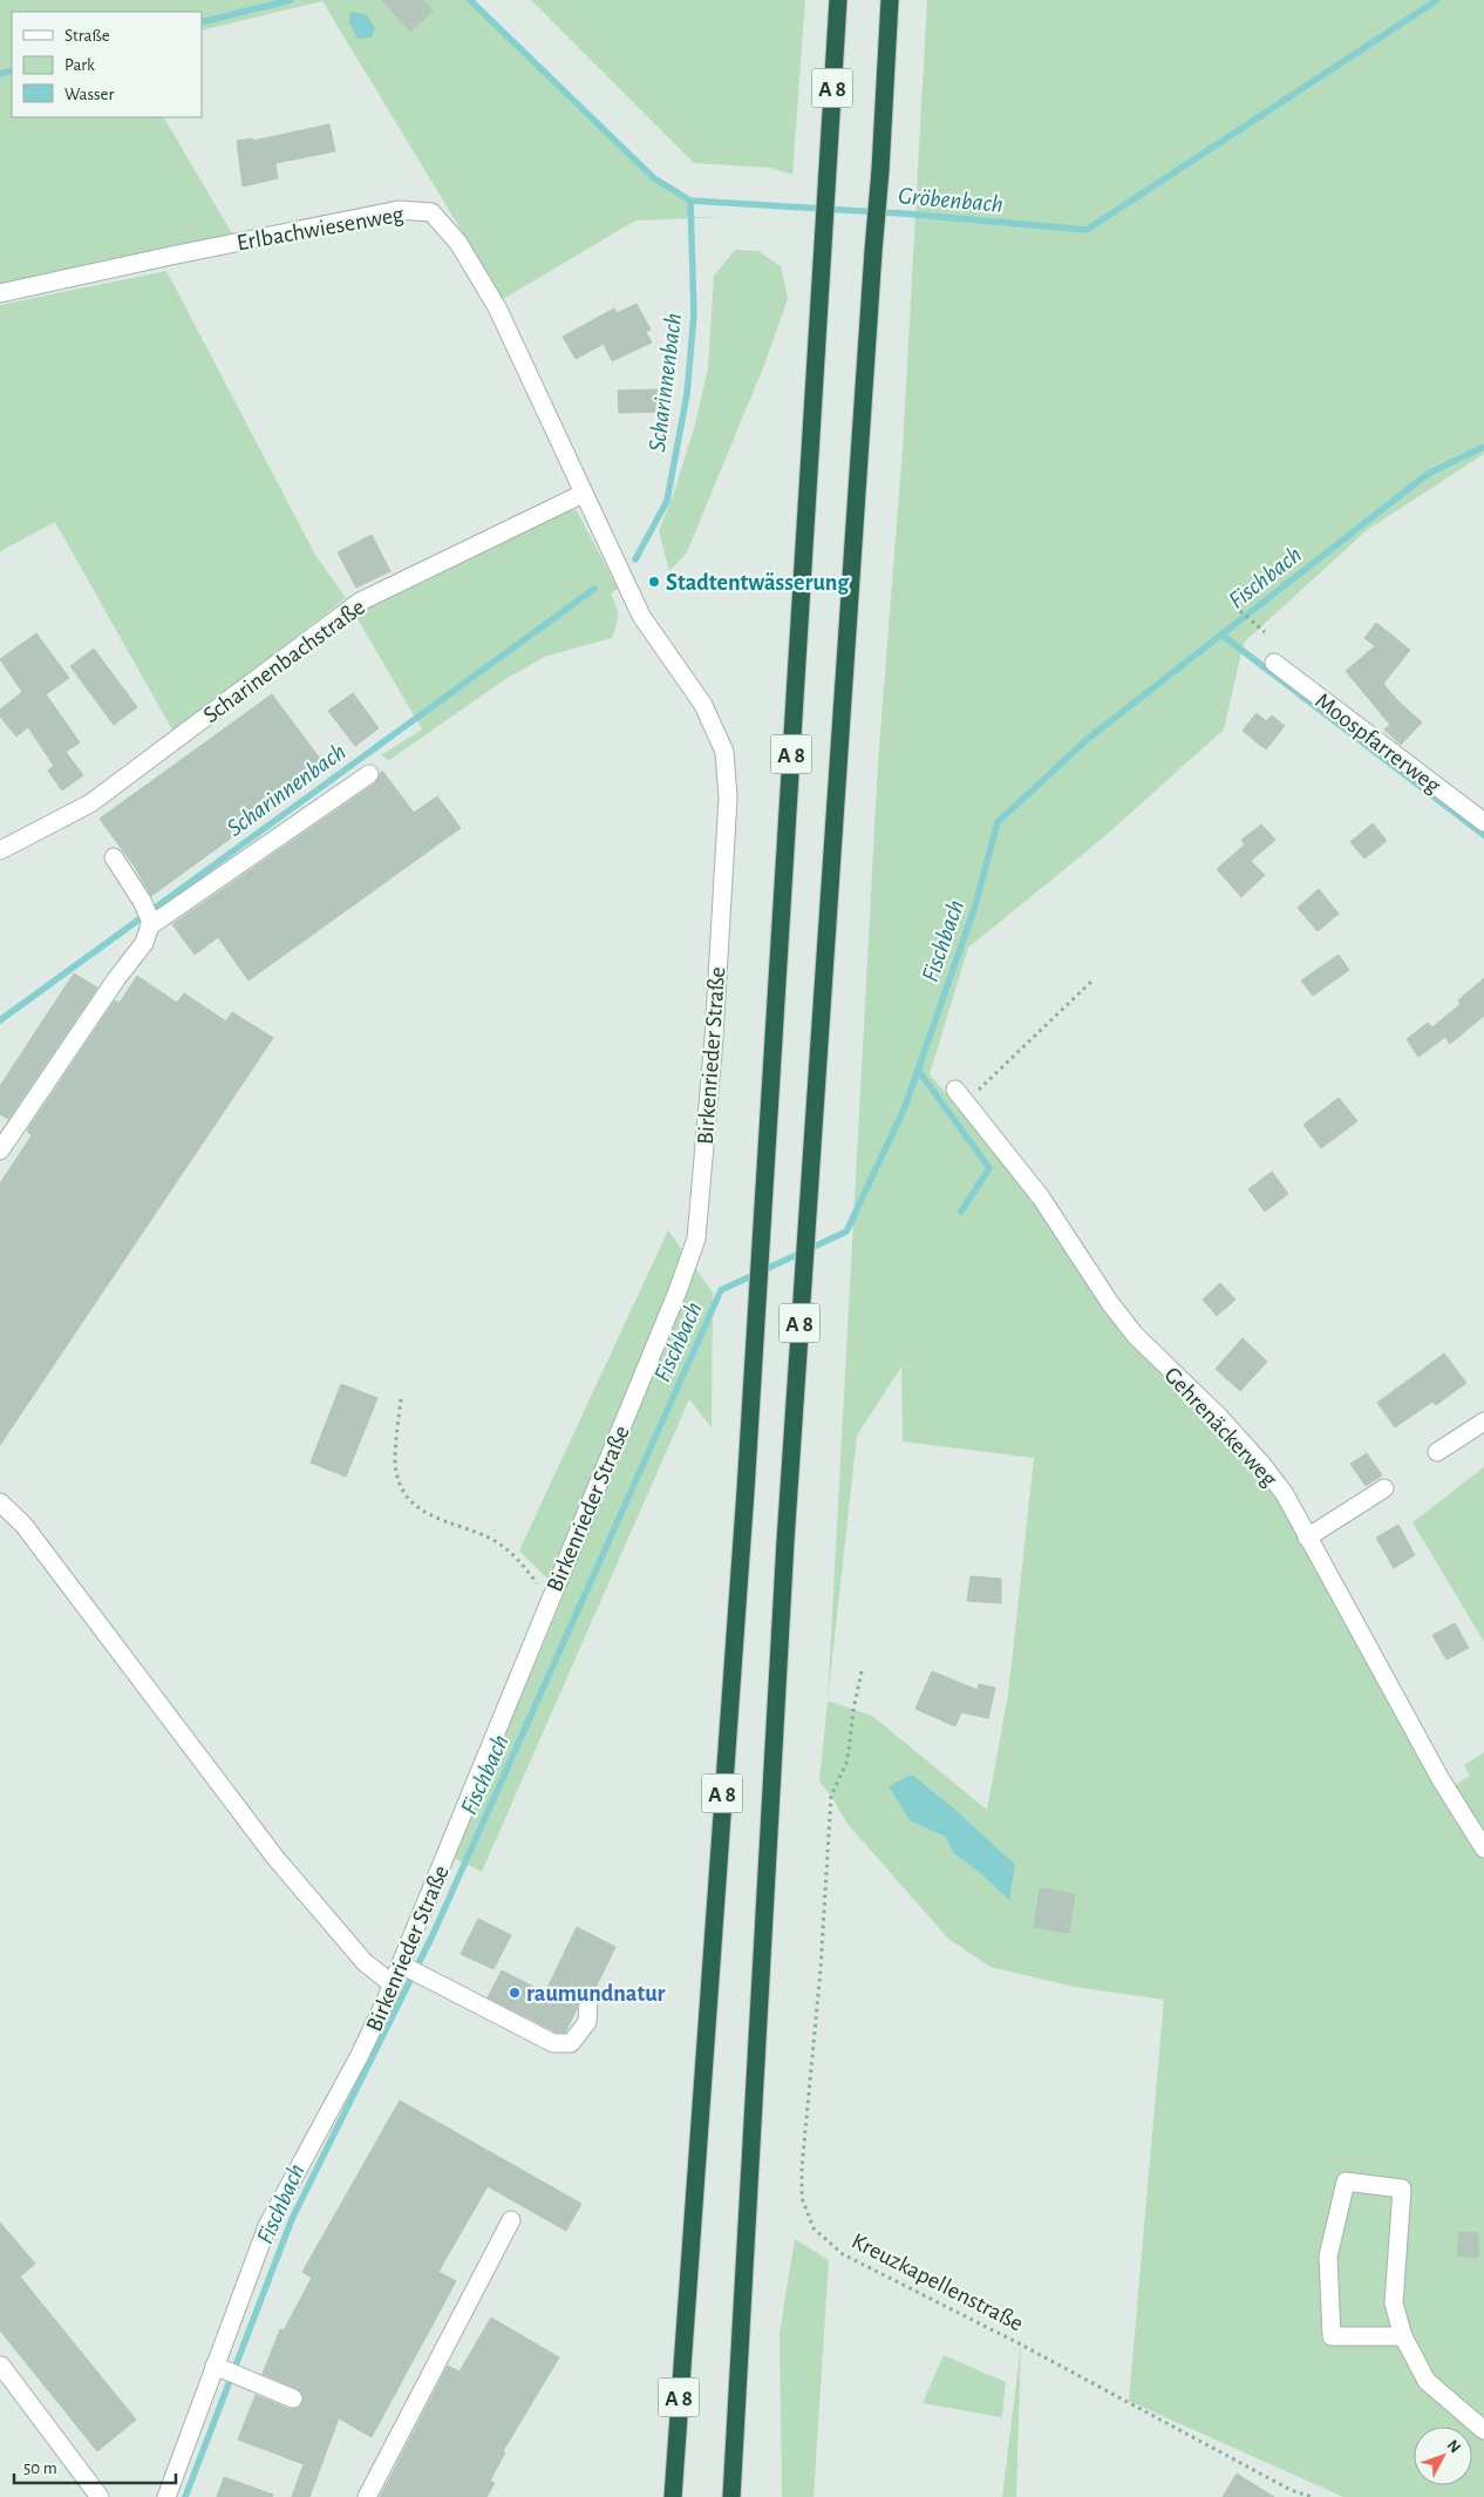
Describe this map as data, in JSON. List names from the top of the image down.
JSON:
{
  "streets": {
    "highway": ["A 8"],
    "street": [
      "Erlbachwiesenweg",
      "Scharinenbachstraße",
      "Moospfarrerweg",
      "Birkenrieder Straße",
      "Gehrenäckerweg"
    ],
    "path": ["Kreuzkapellenstraße"]
  },
  "crossings": [
    ["Erlbachwiesenweg", "Scharinenbachstraße"],
    ["Erlbachwiesenweg", "Birkenrieder Straße"],
    ["Scharinenbachstraße", "Birkenrieder Straße"]
  ],
  "water": ["Gröbenbach", "Scharinnenbach", "Fischbach"],
  "places": ["Stadtentwässerung", "raumundnatur"],
  "legend": ["Straße", "Park", "Wasser"],
  "scale_bar": "50 m",
  "north": "top right"
}
